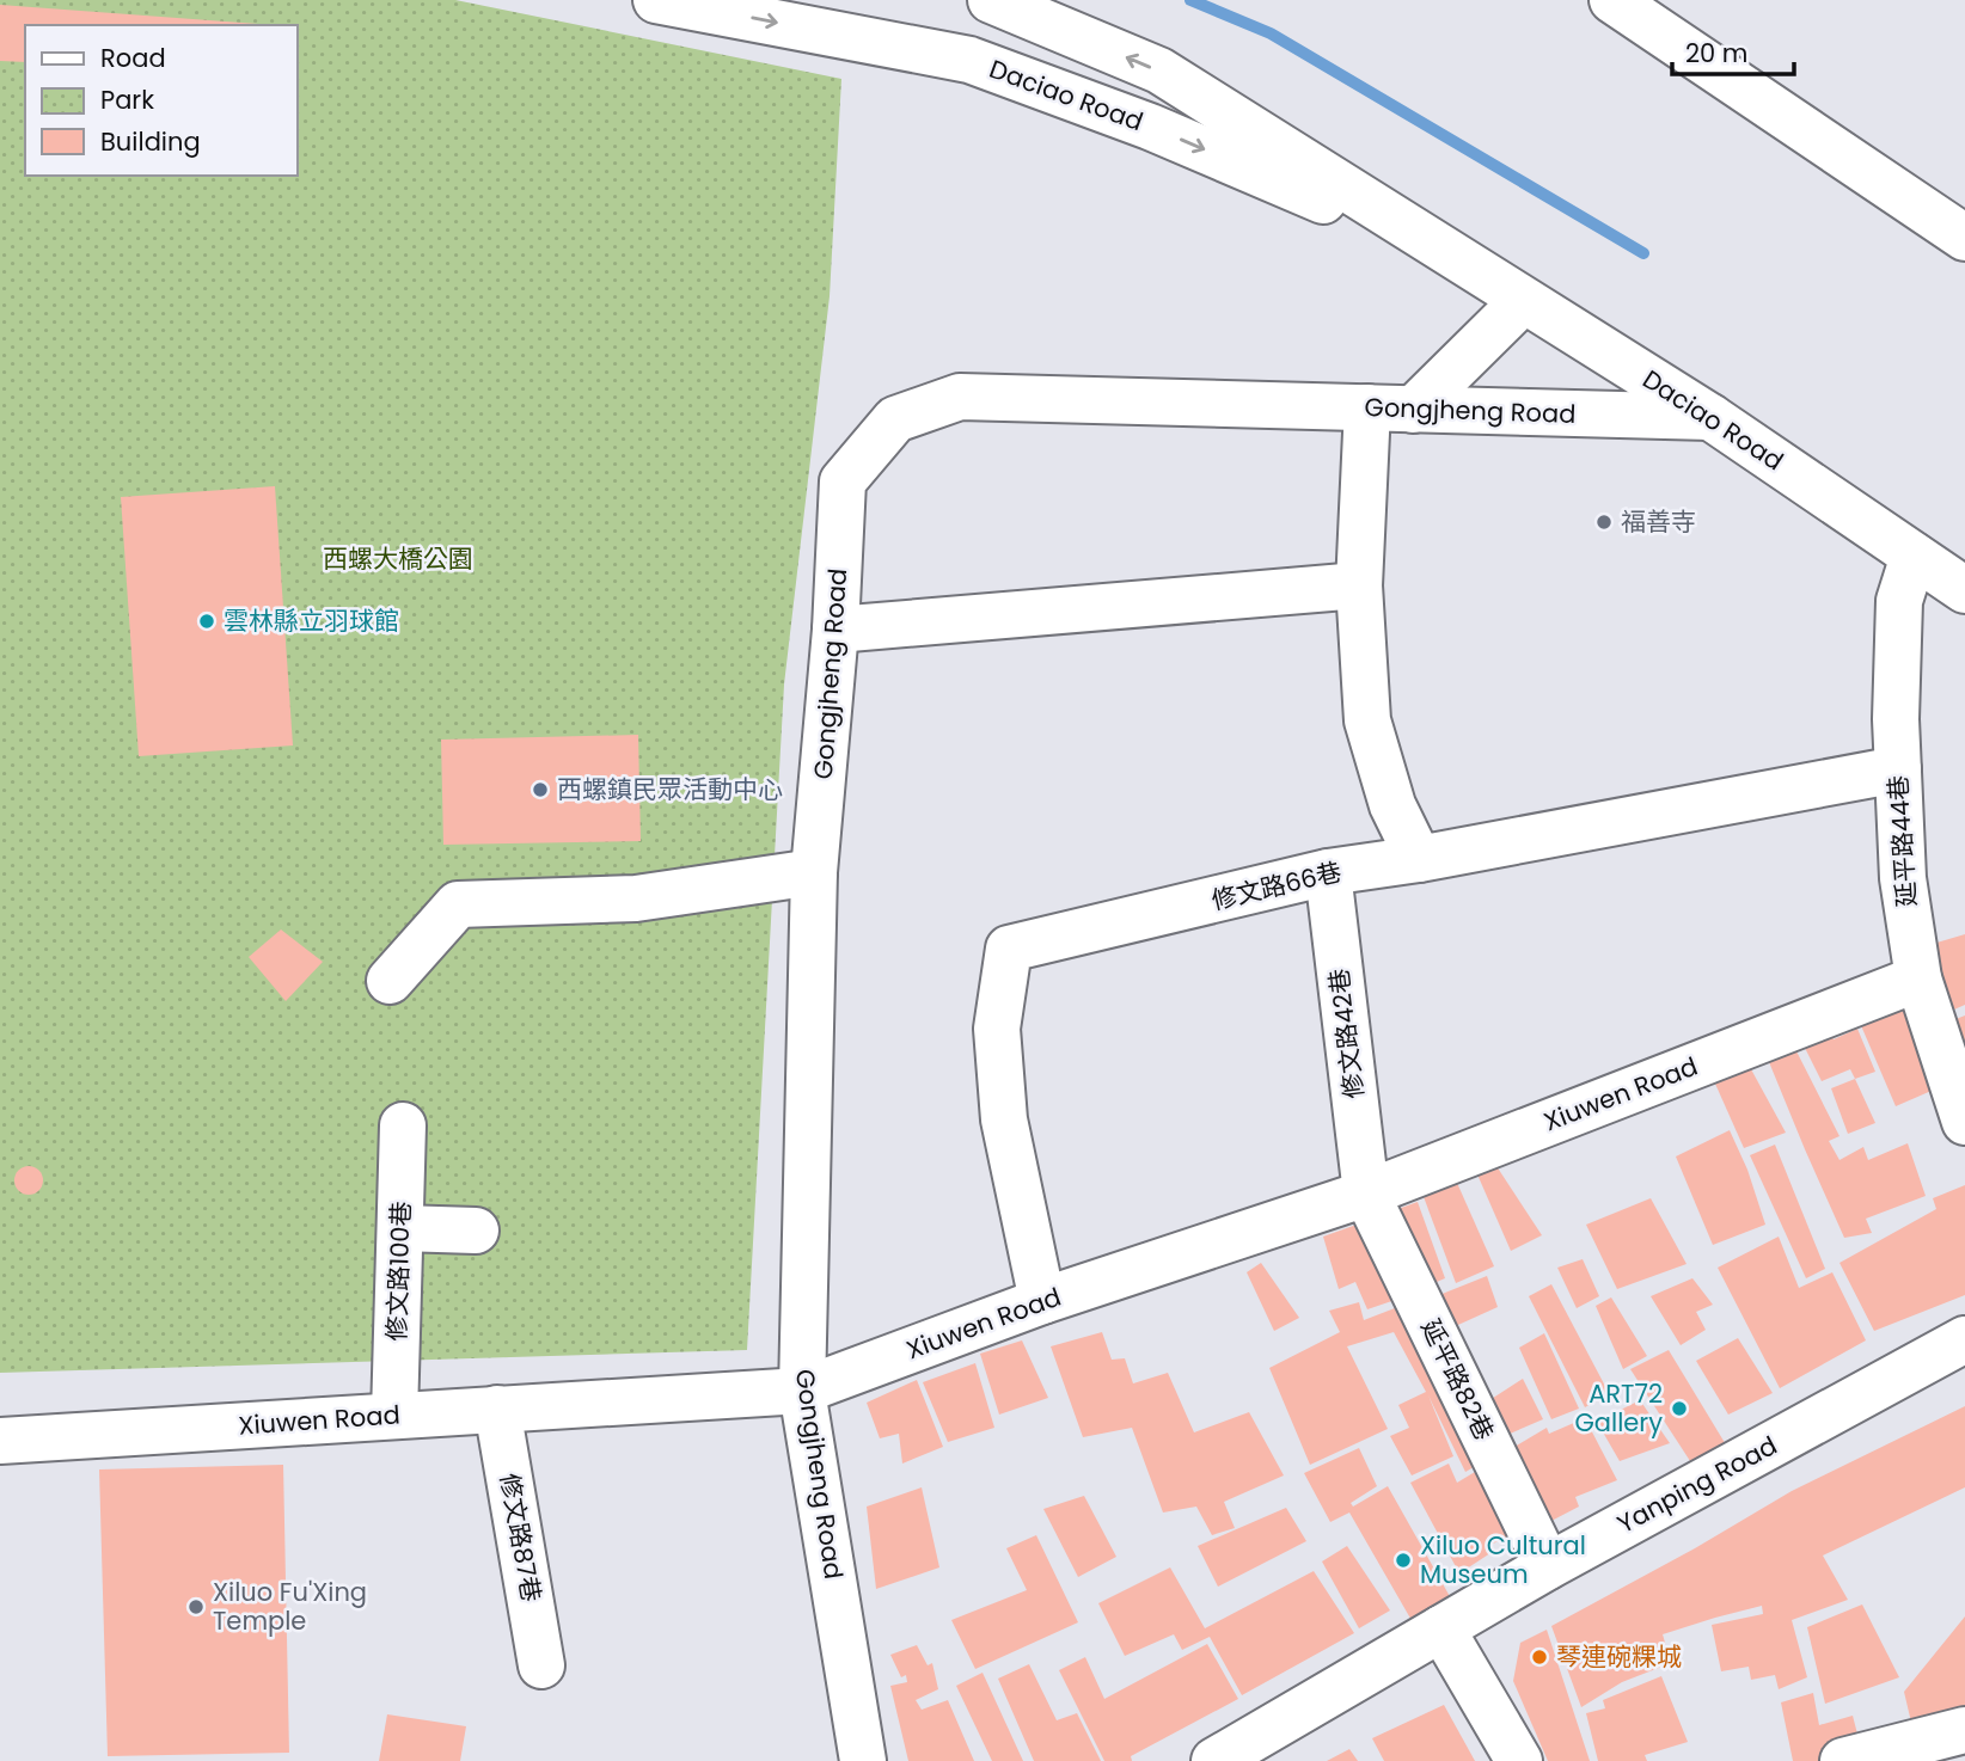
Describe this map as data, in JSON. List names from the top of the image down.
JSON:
{
  "streets": {
    "street": [
      "Daciao Road",
      "Gongjheng Road",
      "延平路44巷",
      "修文路66巷",
      "修文路42巷",
      "Xiuwen Road",
      "修文路100巷",
      "延平路82巷",
      "Yanping Road",
      "修文路87巷"
    ]
  },
  "crossings": [
    ["Daciao Road", "Gongjheng Road"],
    ["Daciao Road", "延平路44巷"],
    ["Gongjheng Road", "Xiuwen Road"],
    ["延平路44巷", "修文路66巷"],
    ["延平路44巷", "Xiuwen Road"],
    ["修文路66巷", "修文路42巷"],
    ["修文路66巷", "Xiuwen Road"],
    ["修文路42巷", "Xiuwen Road"],
    ["修文路42巷", "延平路82巷"],
    ["Xiuwen Road", "修文路100巷"],
    ["Xiuwen Road", "延平路82巷"],
    ["Xiuwen Road", "修文路87巷"],
    ["延平路82巷", "Yanping Road"]
  ],
  "parks": ["西螺大橋公園"],
  "places": [
    "福善寺",
    "雲林縣立羽球館",
    "西螺鎮民眾活動中心",
    "ART72 Gallery",
    "Xiluo Cultural Museum",
    "Xiluo Fu'Xing Temple",
    "琴連碗粿城"
  ],
  "legend": ["Road", "Park", "Building"],
  "scale_bar": "20 m"
}
